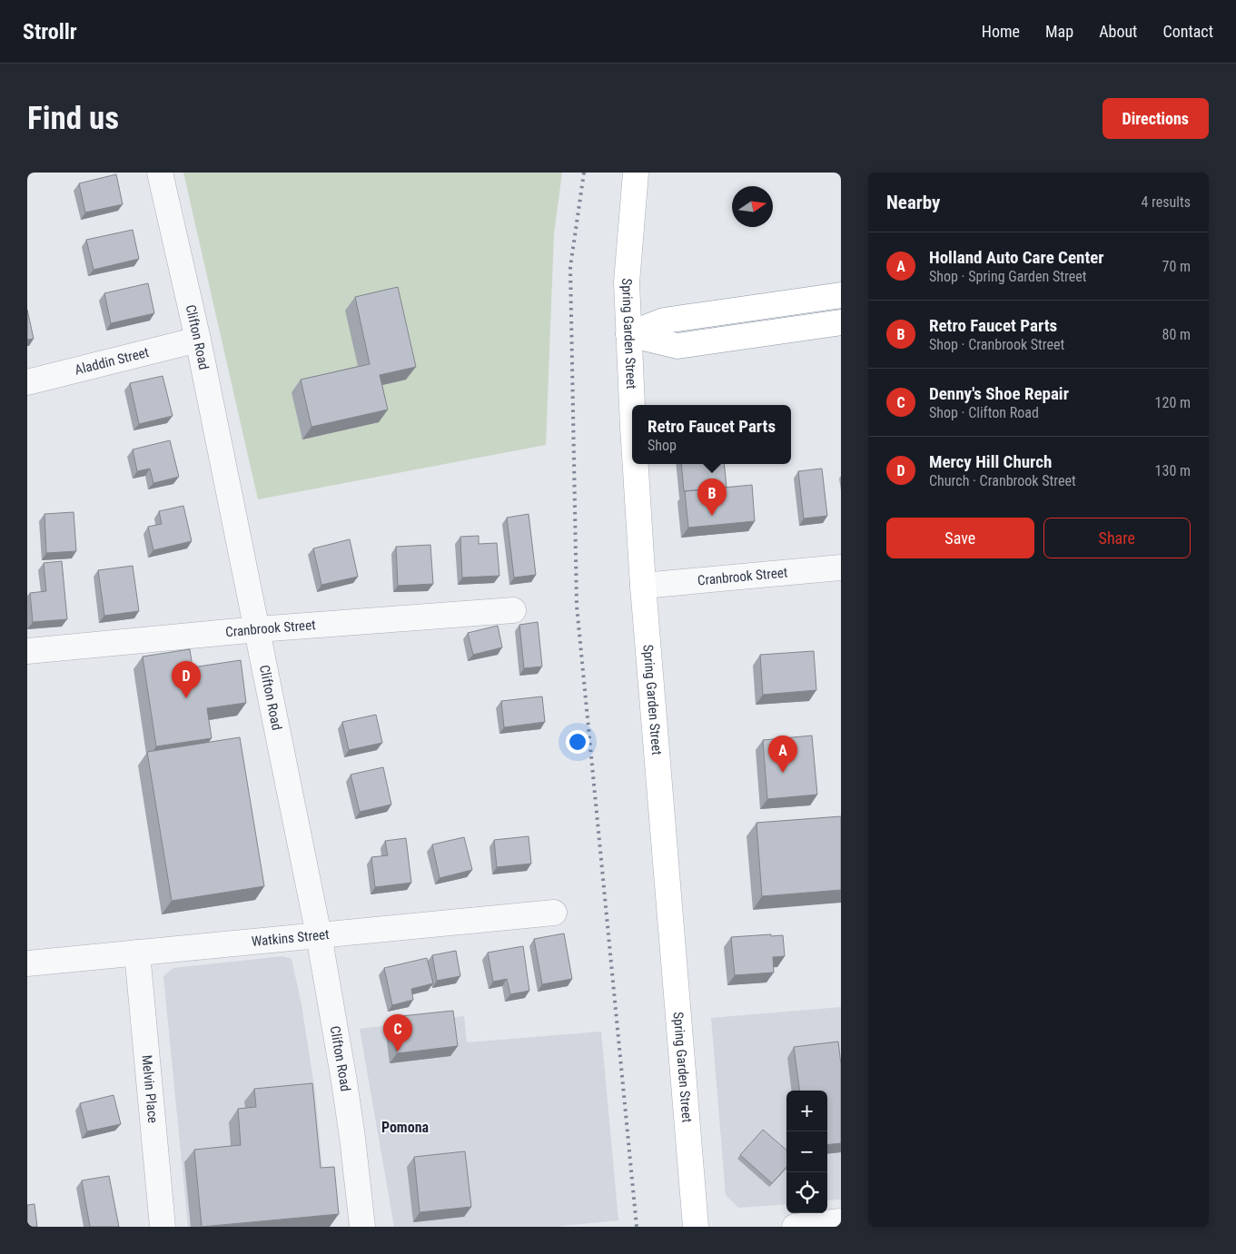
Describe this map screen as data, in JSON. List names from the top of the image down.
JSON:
{
  "streets": {
    "main road": ["Spring Garden Street"],
    "street": [
      "Clifton Road",
      "Aladdin Street",
      "Cranbrook Street",
      "Watkins Street",
      "Melvin Place"
    ]
  },
  "crossings": [
    ["Spring Garden Street", "Cranbrook Street"],
    ["Clifton Road", "Aladdin Street"],
    ["Clifton Road", "Cranbrook Street"],
    ["Clifton Road", "Watkins Street"],
    ["Watkins Street", "Melvin Place"]
  ],
  "districts": ["Pomona"],
  "north": "right",
  "page": {
    "header": "Strollr",
    "nav": [
      "Home",
      "Map",
      "About",
      "Contact"
    ],
    "buttons": [
      "Directions",
      ["Save", "Share"]
    ],
    "title": "Find us",
    "heading": ["Nearby", "4 results"],
    "list": [
      {
        "mark": "A",
        "name": "Holland Auto Care Center",
        "note": "Shop · Spring Garden Street",
        "value": "70 m"
      },
      {
        "mark": "B",
        "name": "Retro Faucet Parts",
        "note": "Shop · Cranbrook Street",
        "value": "80 m"
      },
      {
        "mark": "C",
        "name": "Denny's Shoe Repair",
        "note": "Shop · Clifton Road",
        "value": "120 m"
      },
      {
        "mark": "D",
        "name": "Mercy Hill Church",
        "note": "Church · Cranbrook Street",
        "value": "130 m"
      }
    ],
    "popup": ["Retro Faucet Parts", "Shop"],
    "pins": [
      "B",
      "D",
      "A",
      "C"
    ],
    "map_buttons": ["+", "−"]
  }
}
